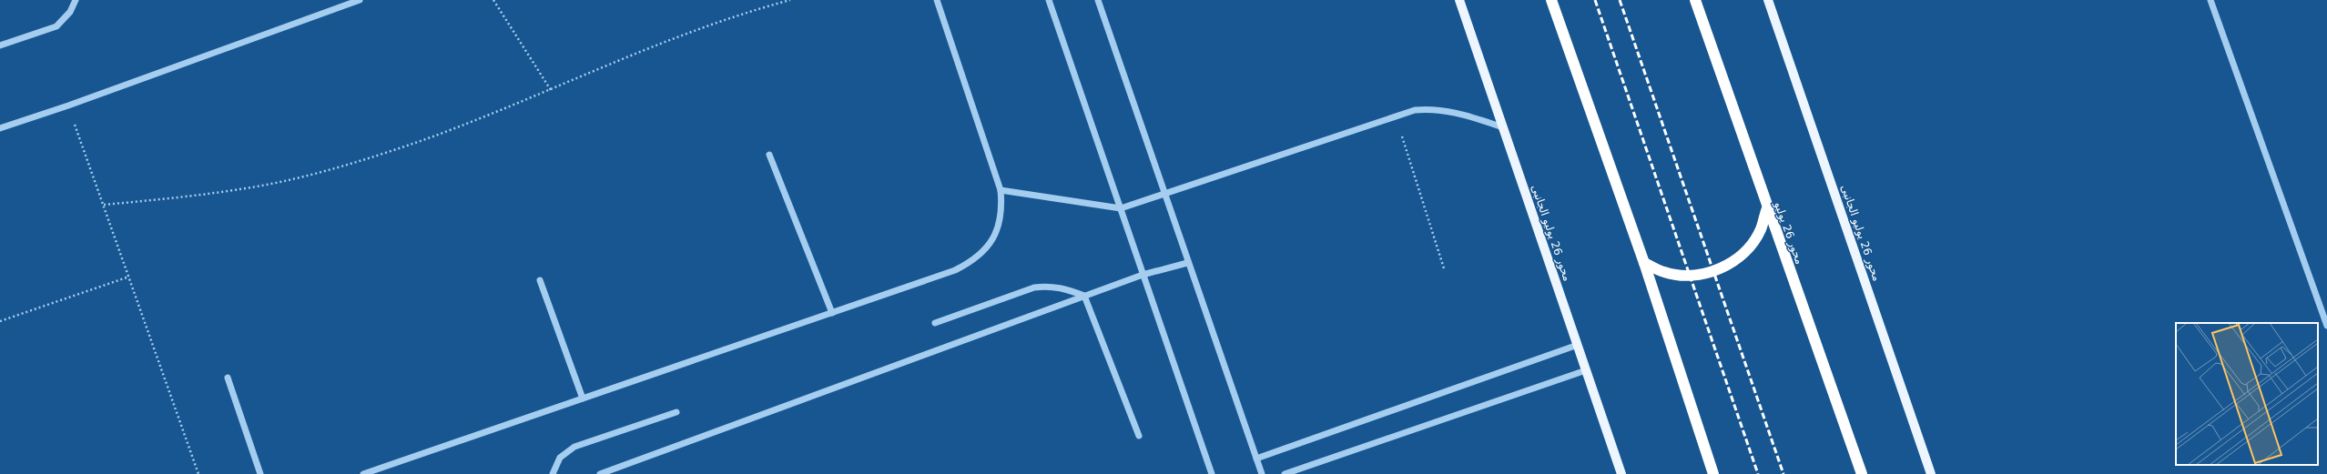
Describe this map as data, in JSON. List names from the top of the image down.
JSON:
{
  "streets": {
    "highway": ["محور 26 يوليو"],
    "main road": ["محور 26 يوليو الجانبى"]
  }
}
